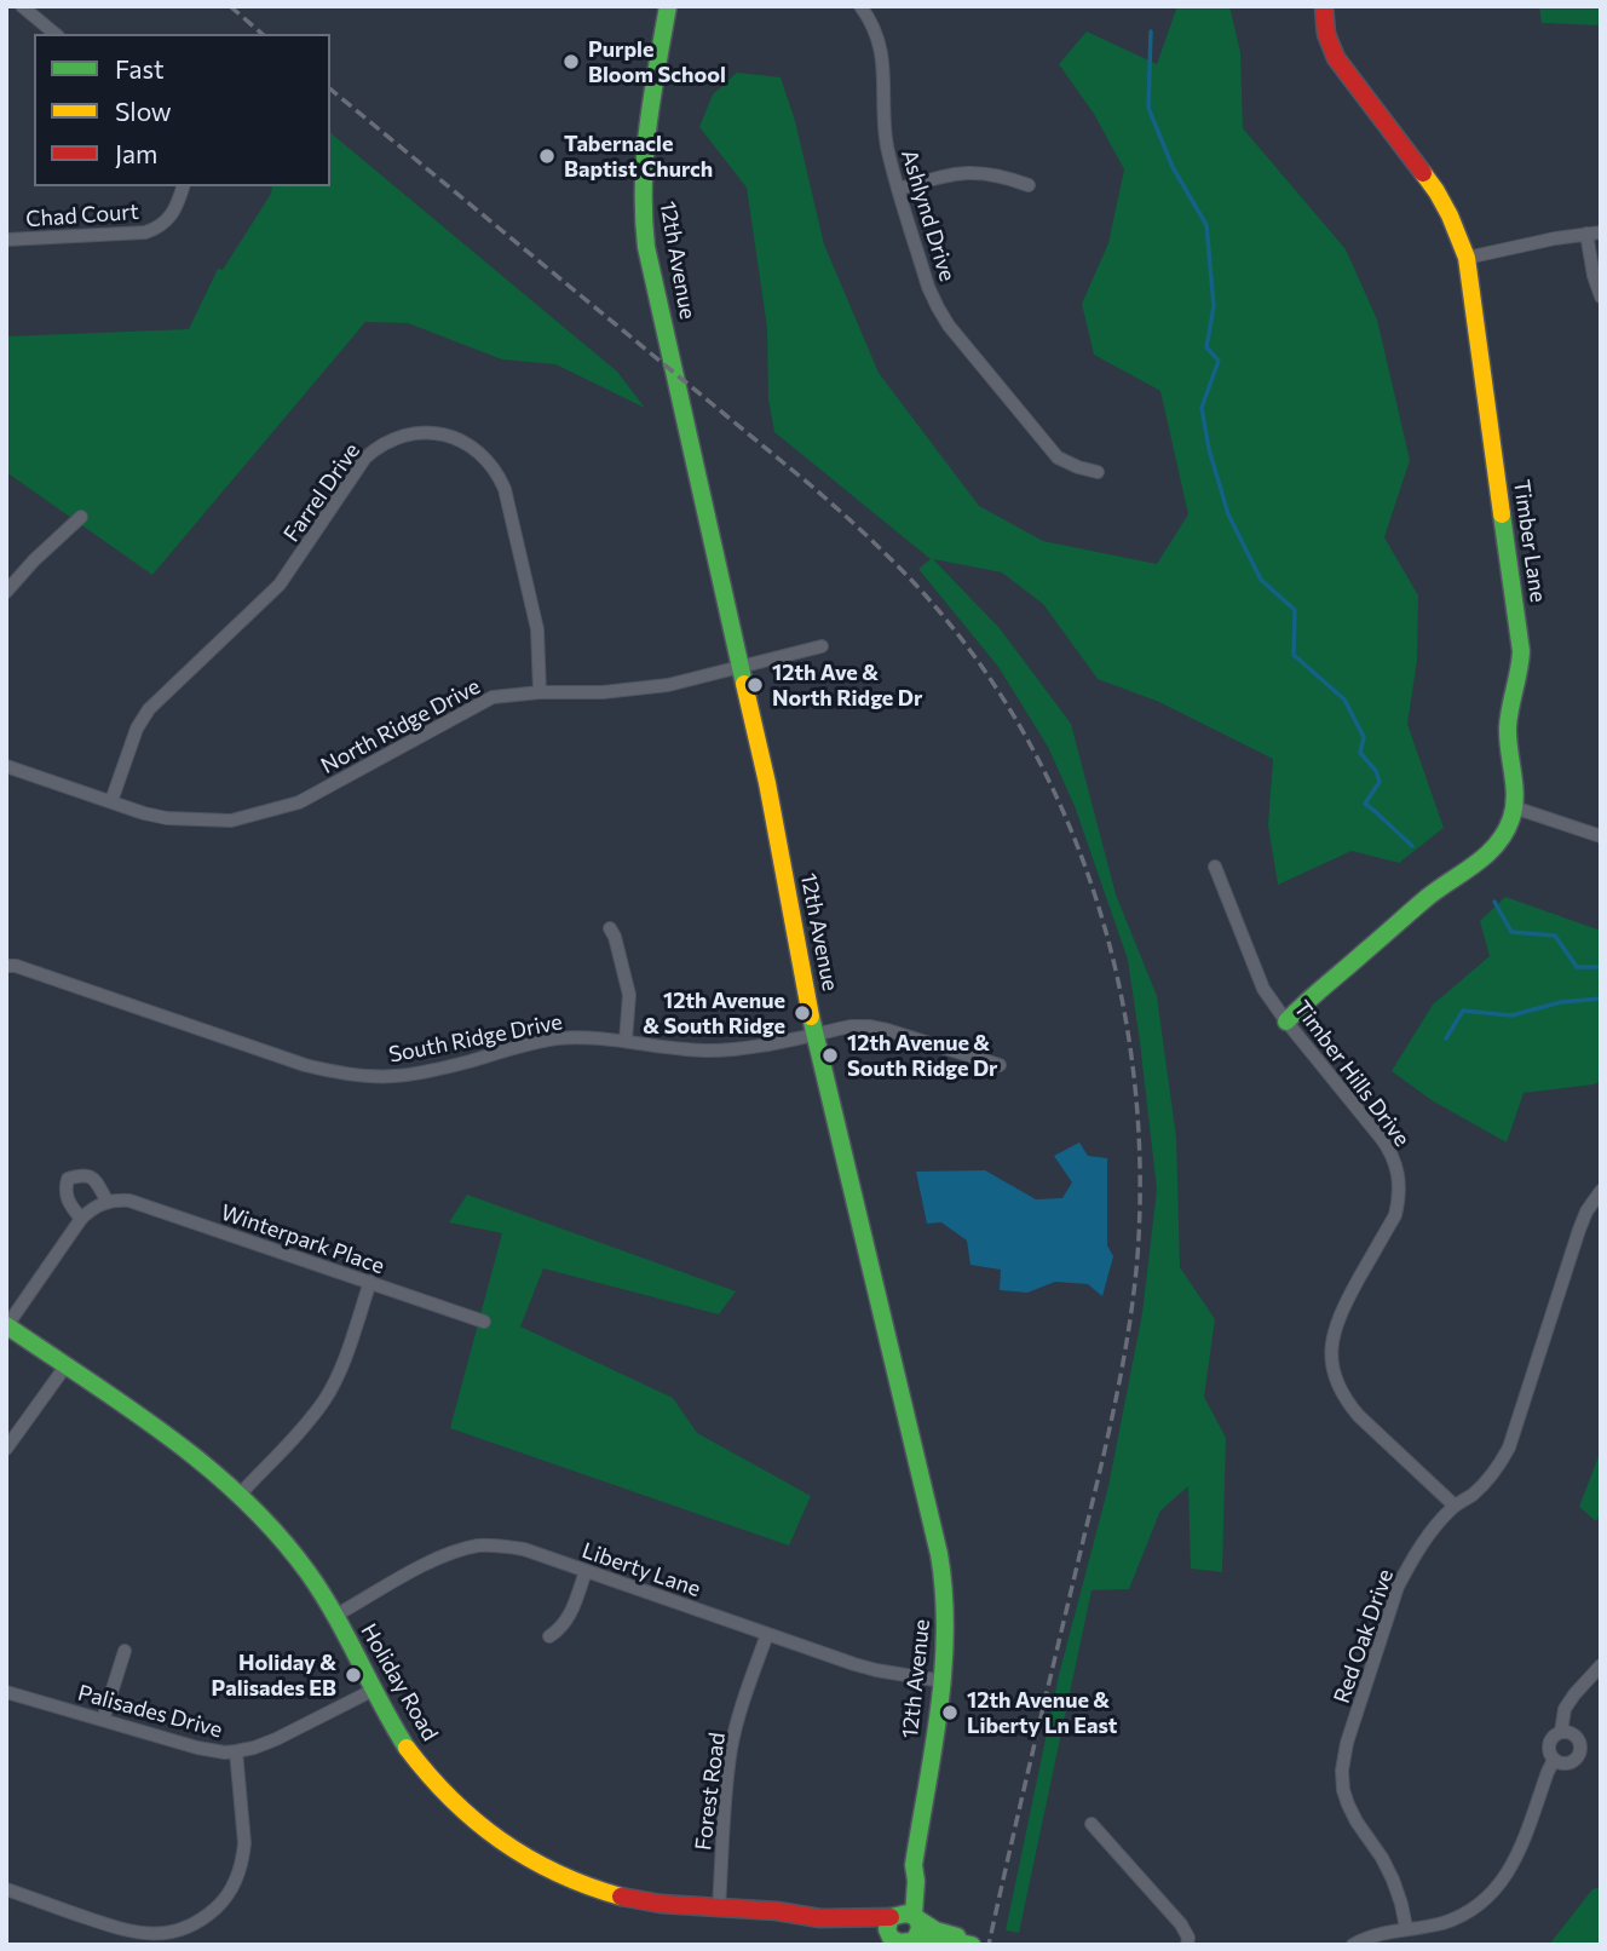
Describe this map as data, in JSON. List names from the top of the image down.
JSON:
{
  "streets": {
    "street": [
      "Chad Court",
      "Ashlynd Drive",
      "12th Avenue",
      "Farrel Drive",
      "Timber Lane",
      "North Ridge Drive",
      "South Ridge Drive",
      "Timber Hills Drive",
      "Winterpark Place",
      "Liberty Lane",
      "Red Oak Drive",
      "Holiday Road",
      "Palisades Drive",
      "Forest Road"
    ]
  },
  "crossings": [
    ["12th Avenue", "North Ridge Drive"],
    ["12th Avenue", "South Ridge Drive"],
    ["12th Avenue", "Liberty Lane"],
    ["12th Avenue", "Holiday Road"],
    ["Farrel Drive", "North Ridge Drive"],
    ["Timber Hills Drive", "Red Oak Drive"],
    ["Liberty Lane", "Holiday Road"],
    ["Liberty Lane", "Forest Road"],
    ["Holiday Road", "Palisades Drive"],
    ["Holiday Road", "Forest Road"]
  ],
  "places": [
    "Purple Bloom School",
    "Tabernacle Baptist Church",
    "12th Ave & North Ridge Dr",
    "12th Avenue & South Ridge",
    "12th Avenue & South Ridge Dr",
    "Holiday & Palisades EB",
    "12th Avenue & Liberty Ln East"
  ],
  "legend": ["Fast", "Slow", "Jam"]
}
